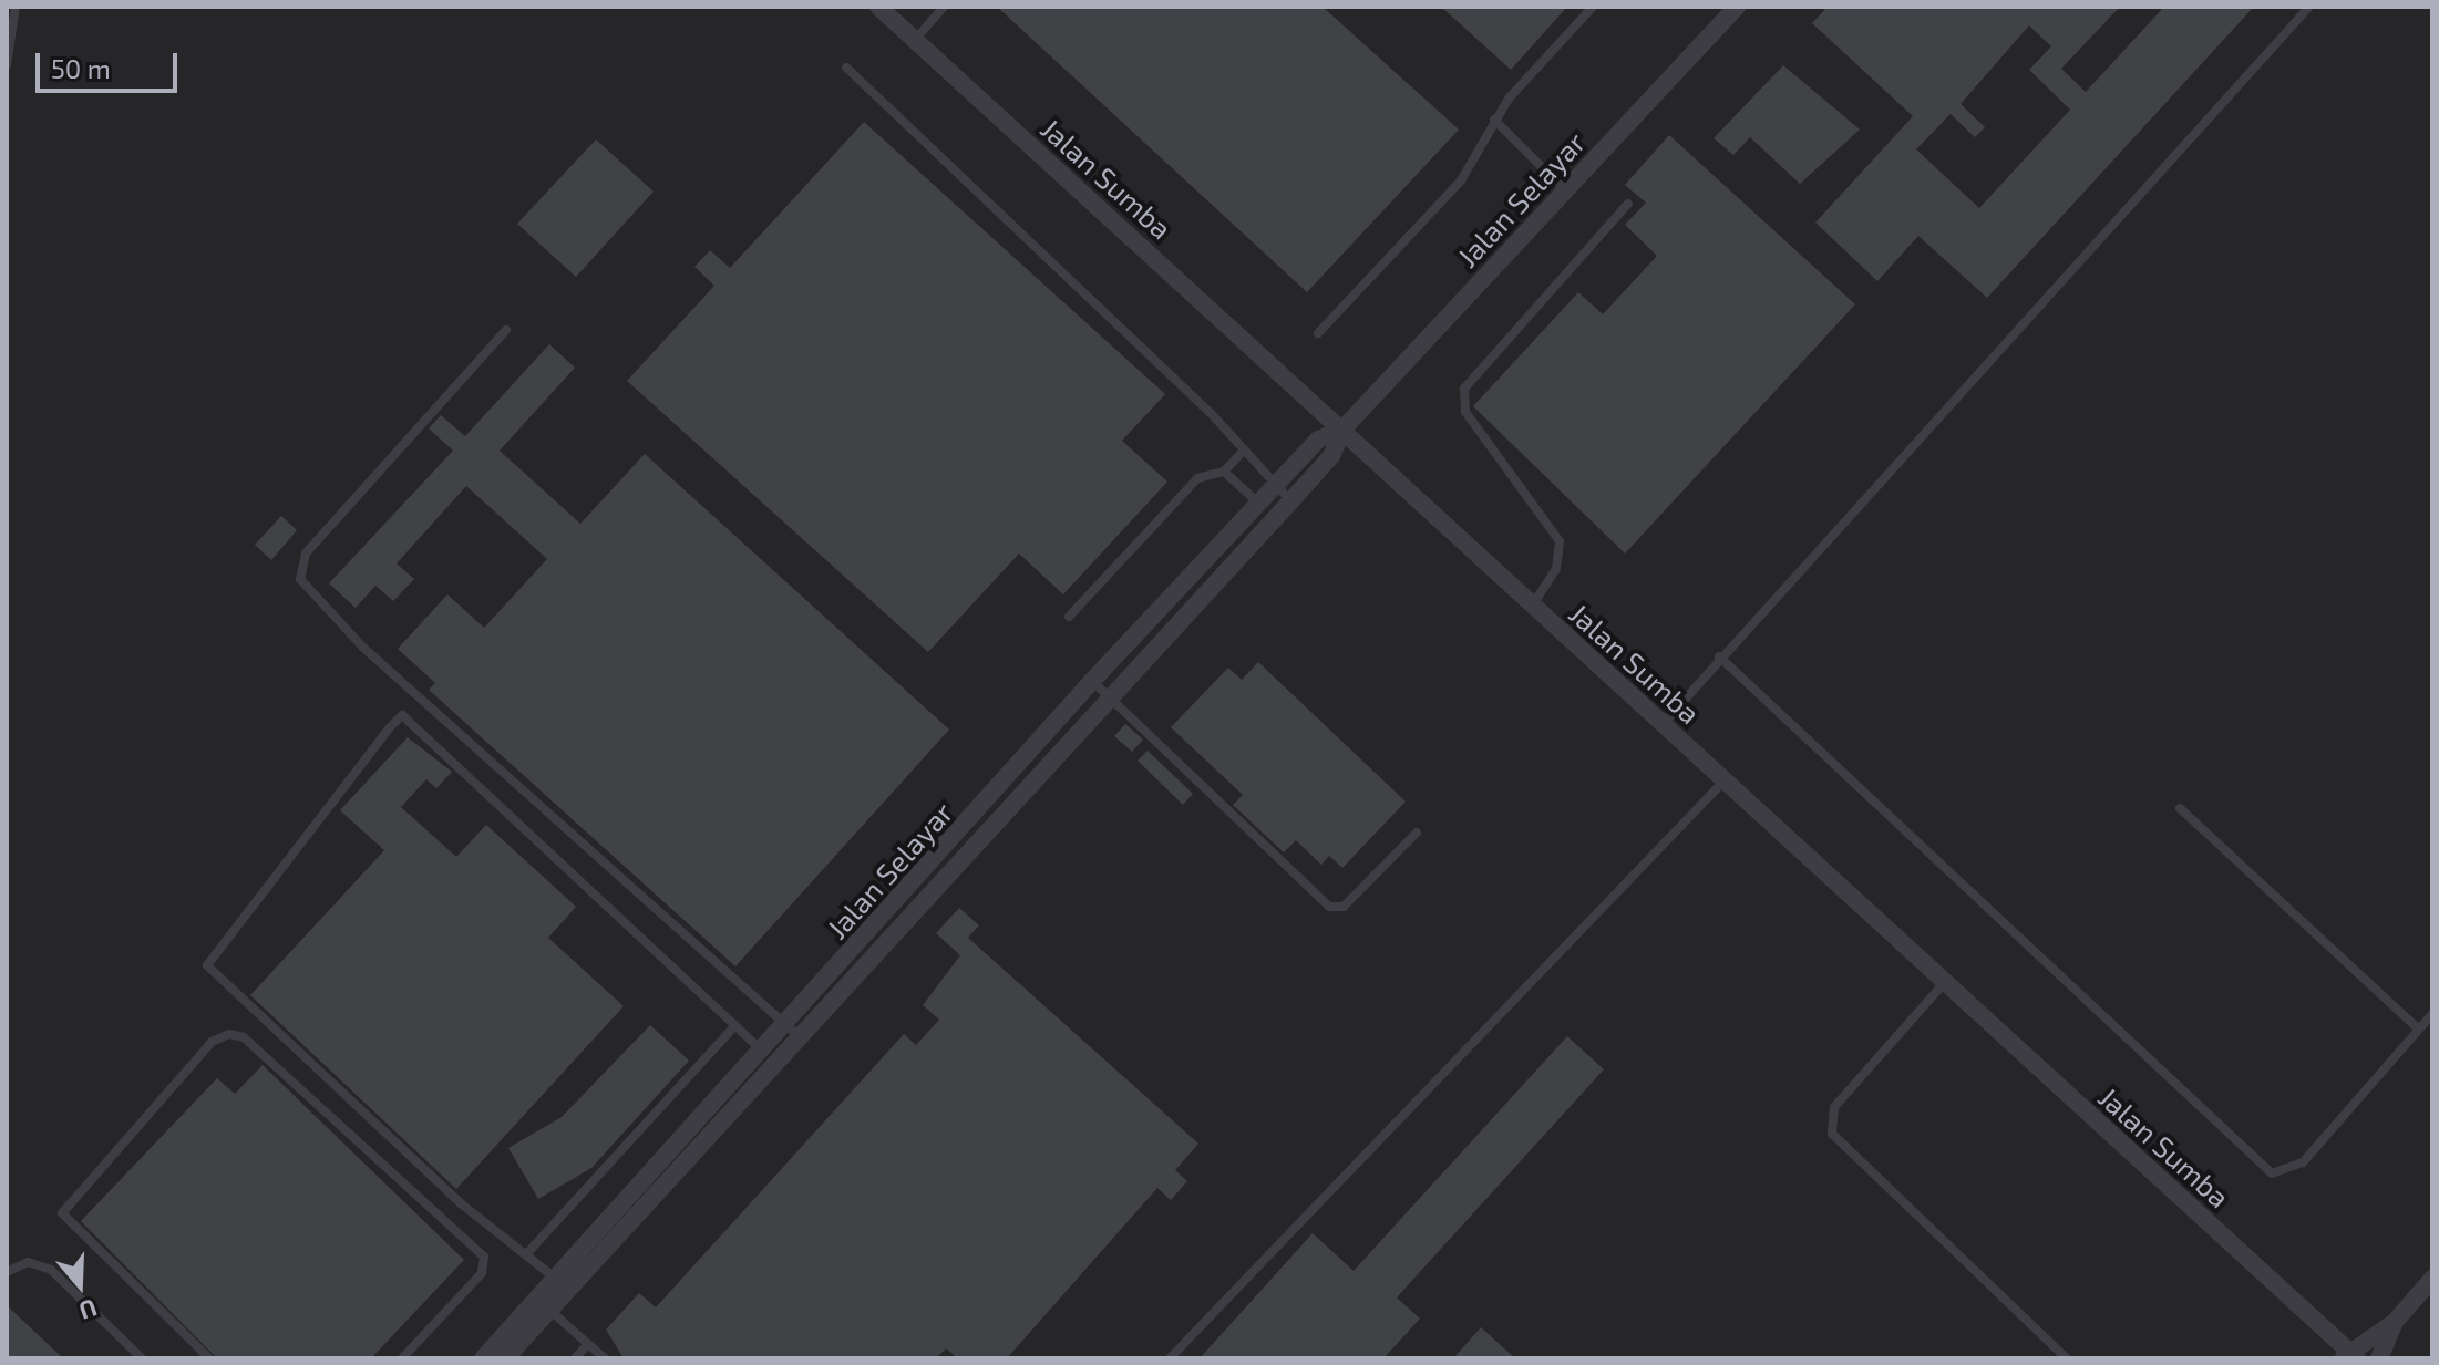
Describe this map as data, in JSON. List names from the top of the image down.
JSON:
{
  "streets": {
    "street": ["Jalan Sumba", "Jalan Selayar"]
  },
  "crossings": [
    ["Jalan Sumba", "Jalan Selayar"]
  ],
  "scale_bar": "50 m",
  "north": "bottom"
}
